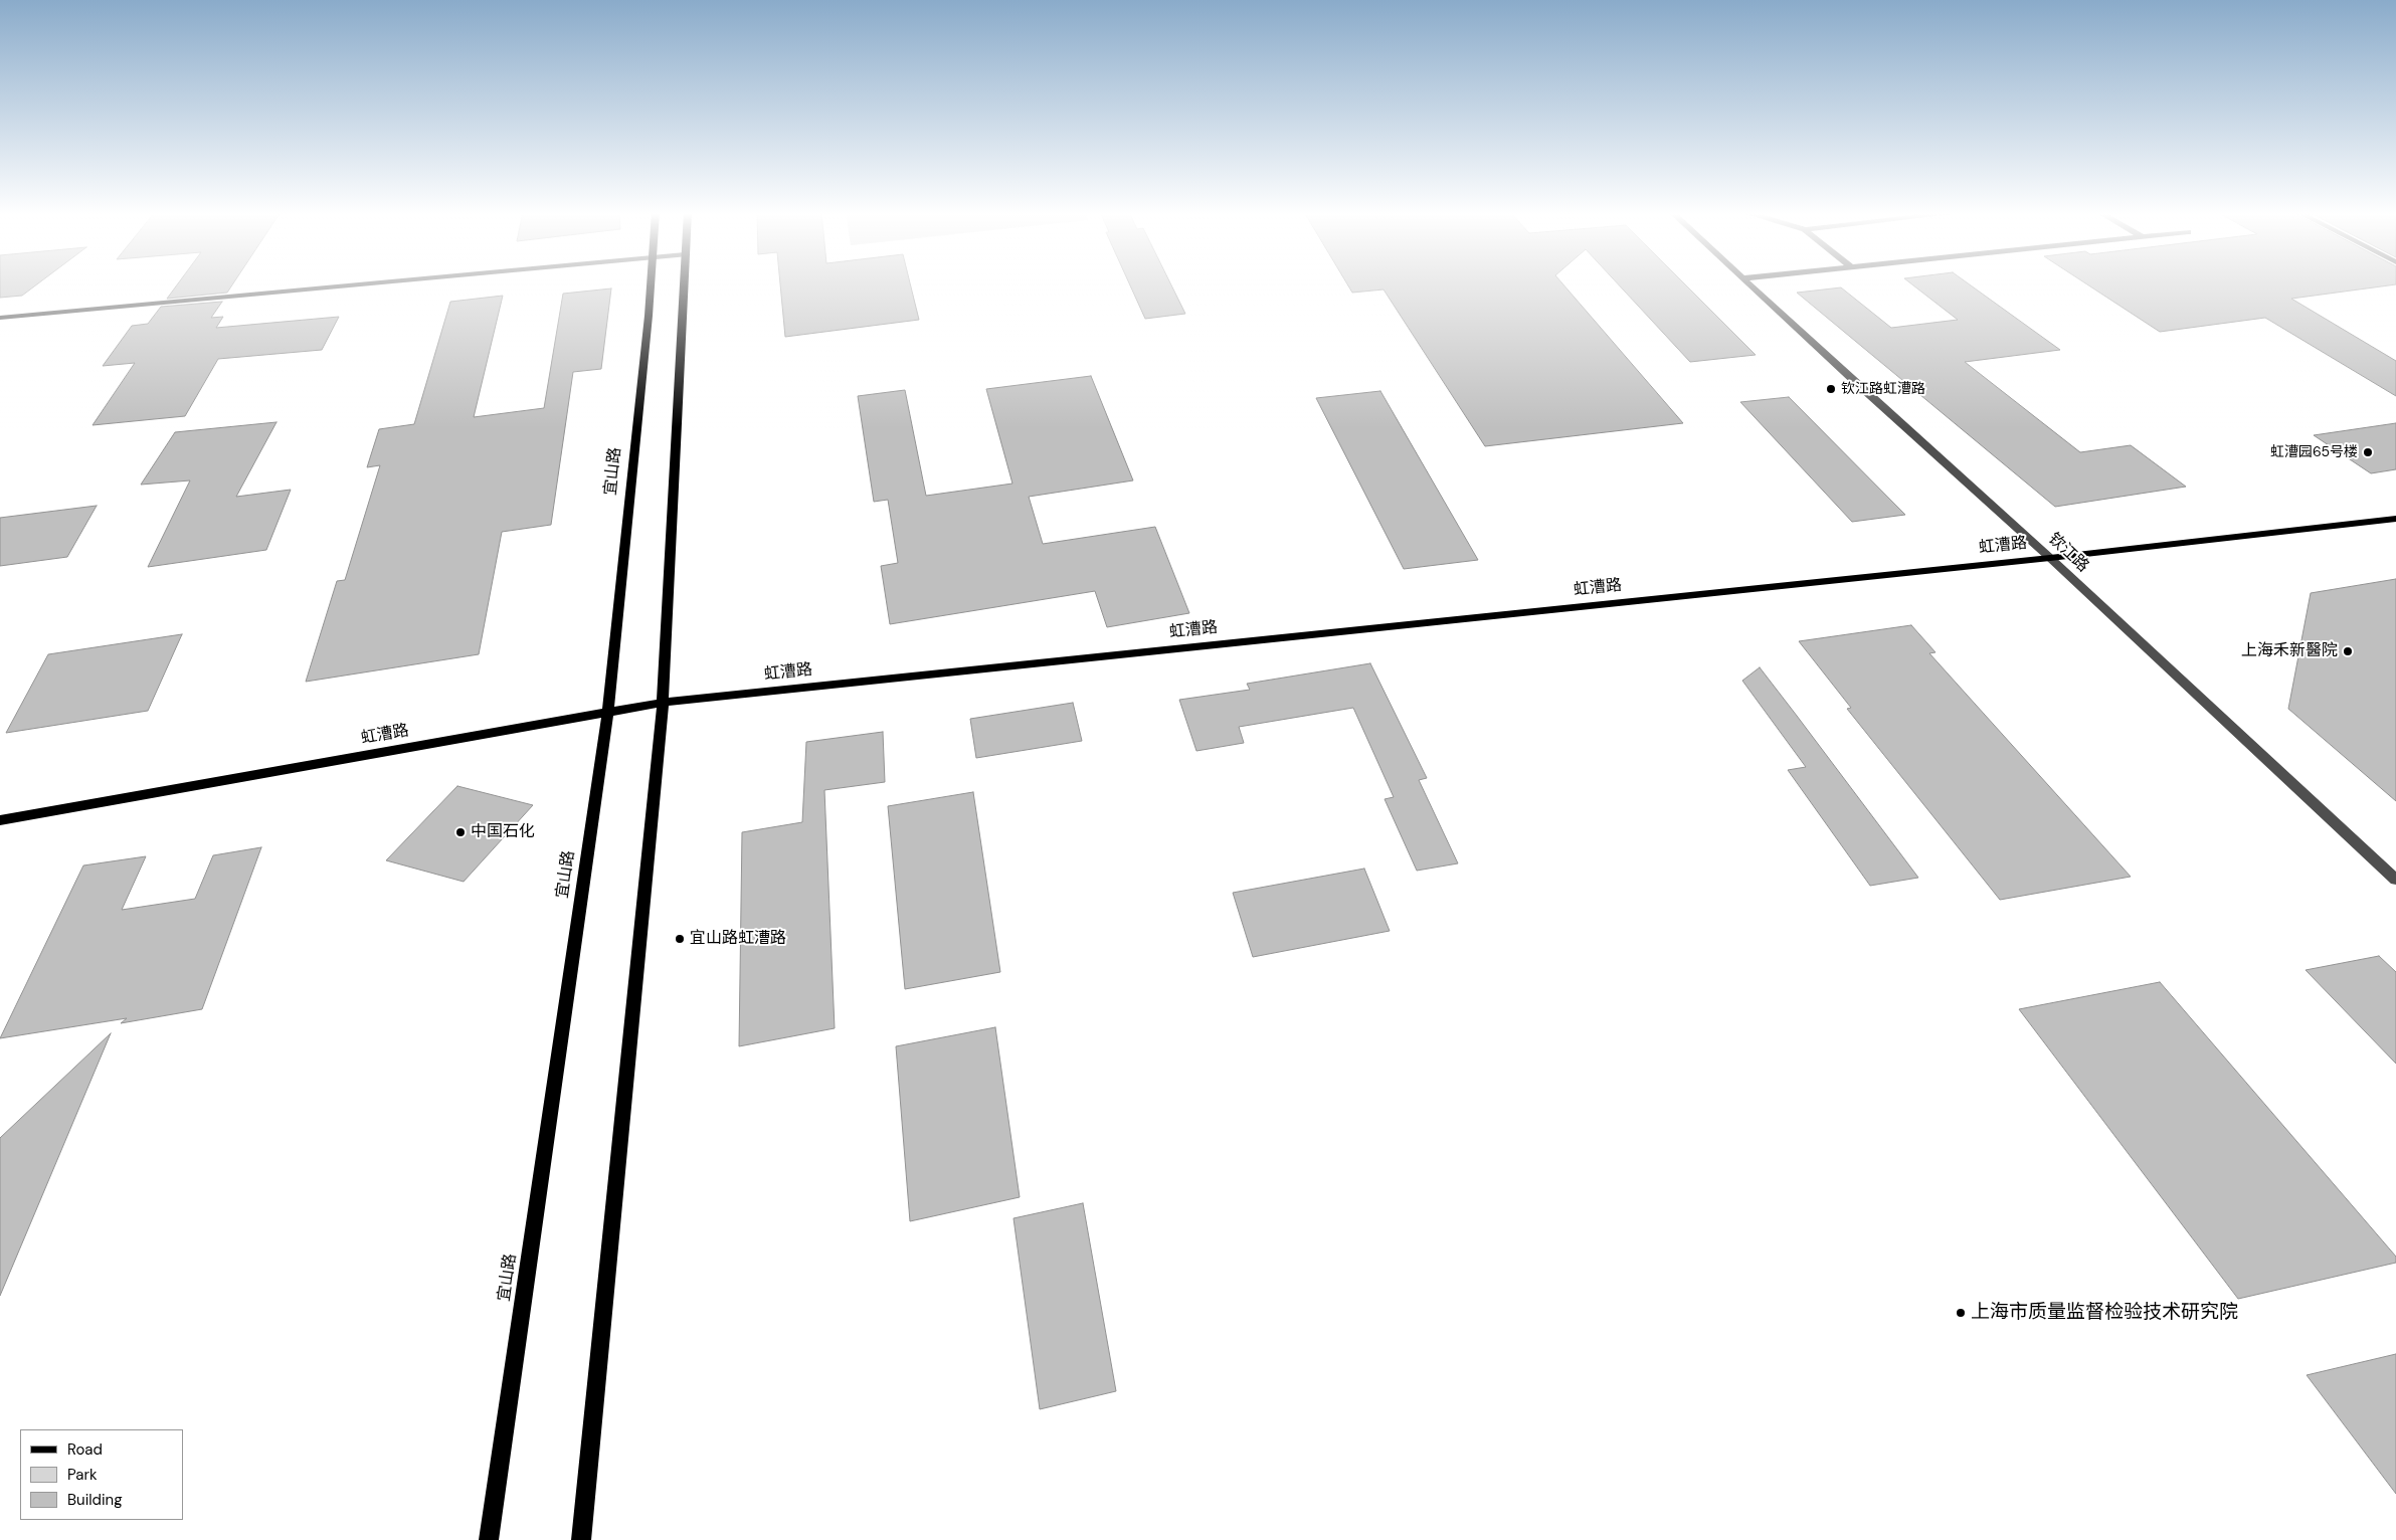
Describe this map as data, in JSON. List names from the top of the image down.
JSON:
{
  "streets": {
    "main road": ["宜山路", "虹漕路"],
    "street": ["钦江路"]
  },
  "crossings": [
    ["宜山路", "虹漕路"],
    ["虹漕路", "钦江路"]
  ],
  "places": [
    "钦江路虹漕路",
    "虹漕园65号楼",
    "上海禾新醫院",
    "中国石化",
    "宜山路虹漕路",
    "上海市质量监督检验技术研究院"
  ],
  "legend": ["Road", "Park", "Building"]
}
